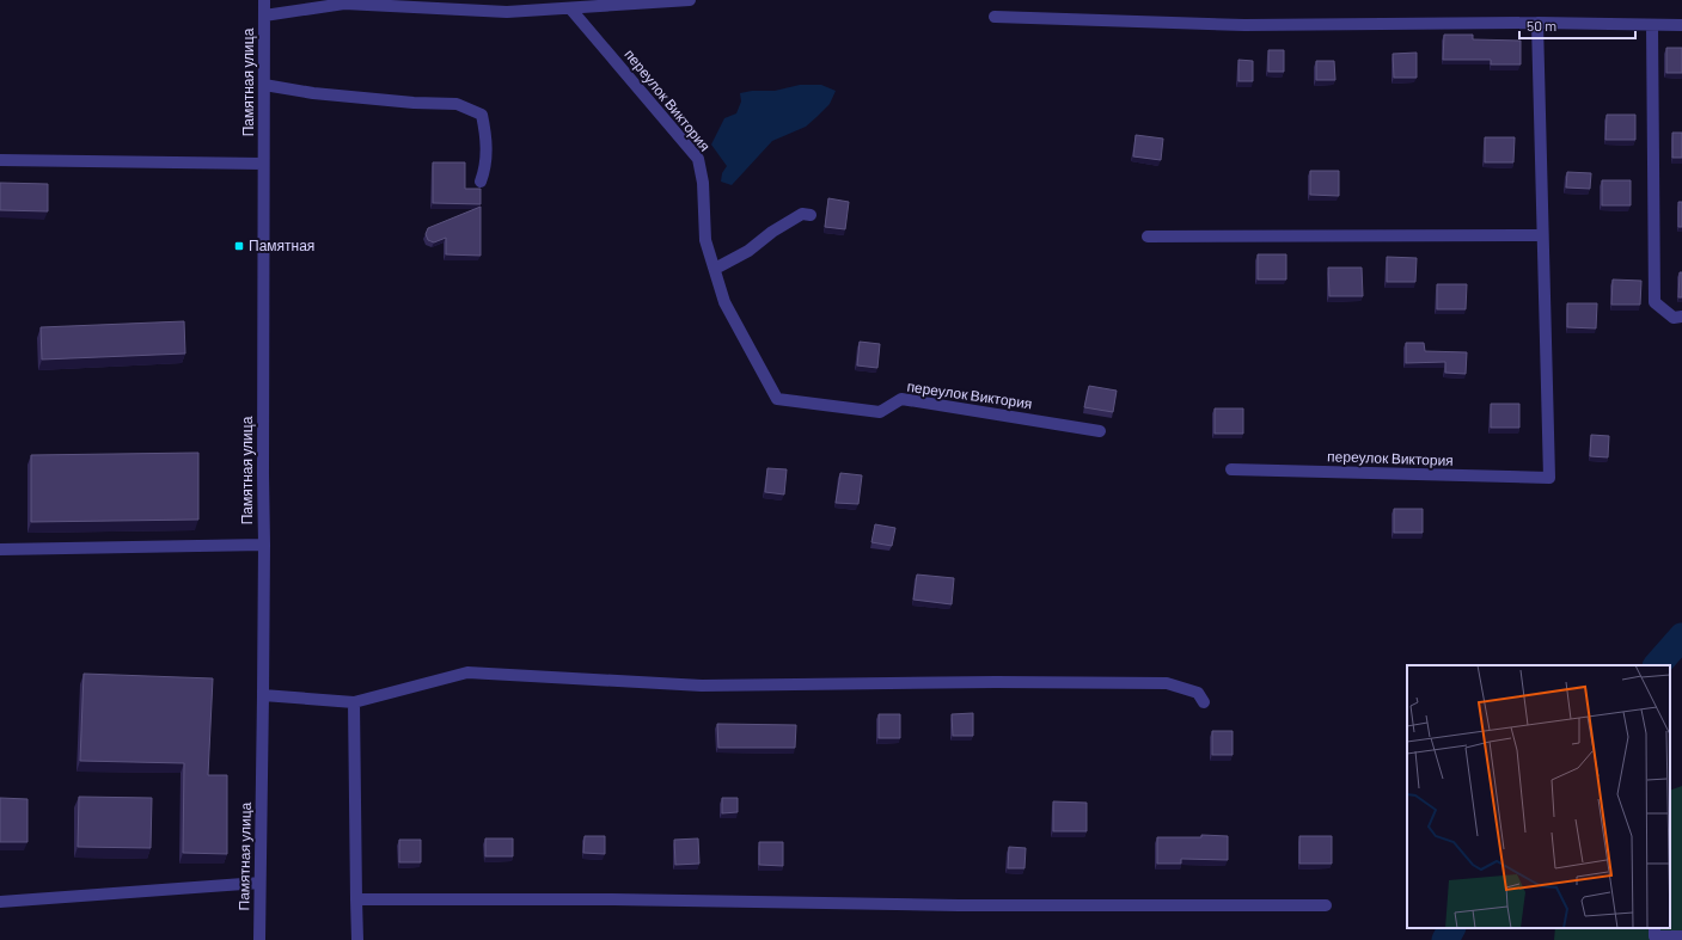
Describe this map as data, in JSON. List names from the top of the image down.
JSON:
{
  "streets": {
    "street": ["Памятная улица", "переулок Виктория"]
  },
  "places": {
    "transit": ["Памятная"]
  },
  "scale_bar": "50 m"
}
